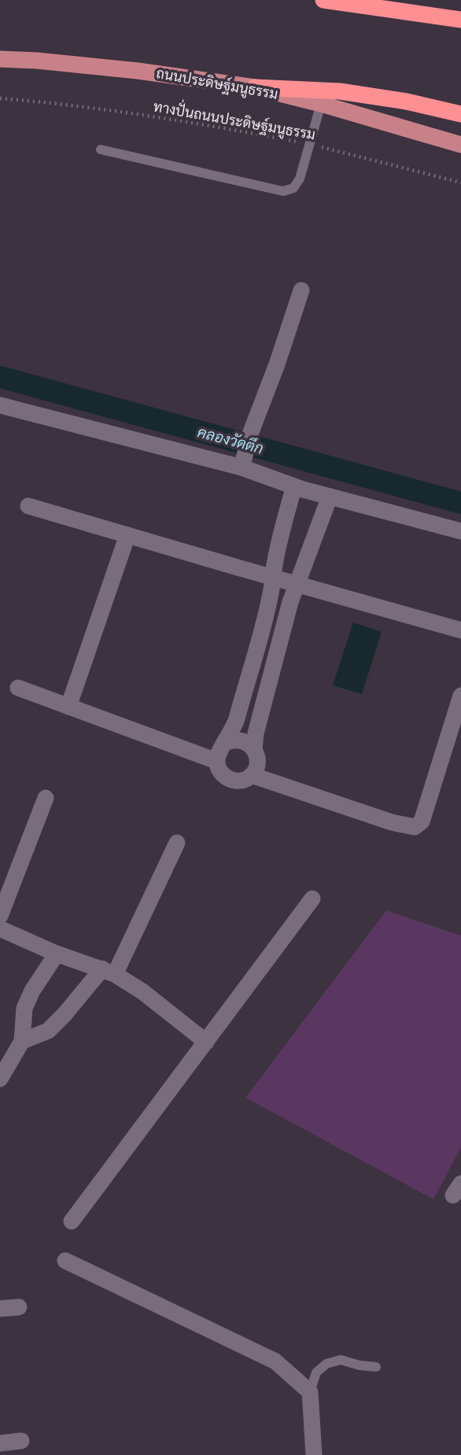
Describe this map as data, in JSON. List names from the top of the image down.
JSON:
{
  "streets": {
    "main road": ["ถนนประดิษฐ์มนูธรรม"],
    "path": ["ทางปั่นถนนประดิษฐ์มนูธรรม"]
  },
  "water": ["คลองวัดตึก"]
}
